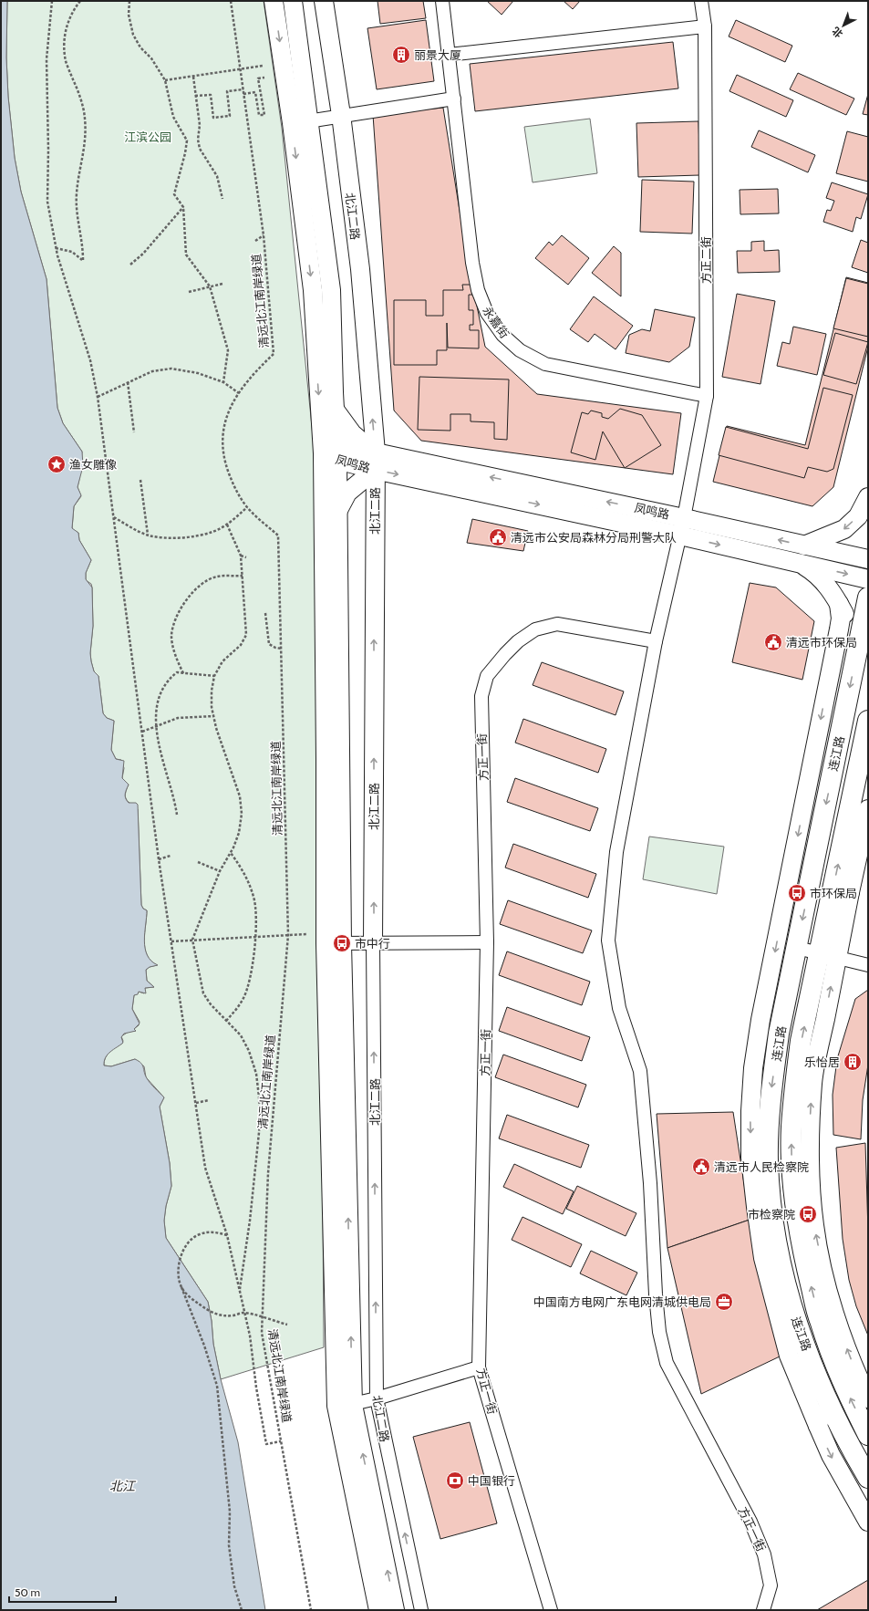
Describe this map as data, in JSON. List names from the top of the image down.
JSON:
{
  "streets": {
    "main road": ["北江二路", "凤鸣路", "连江路"],
    "street": ["方正二街", "永嘉街", "方正一街"],
    "path": ["清远北江南岸绿道"]
  },
  "crossings": [
    ["北江二路", "凤鸣路"],
    ["方正二街", "永嘉街"],
    ["方正二街", "凤鸣路"],
    ["方正二街", "方正一街"],
    ["凤鸣路", "方正一街"]
  ],
  "water": ["北江"],
  "parks": ["江滨公园"],
  "places": {
    "building": ["丽景大厦", "乐怡居"],
    "place": ["渔女雕像"],
    "public building": ["清远市公安局森林分局刑警大队", "清远市环保局", "清远市人民检察院"],
    "bus stop": ["市环保局", "市中行", "市检察院"],
    "office": ["中国南方电网广东电网清城供电局"],
    "bank": ["中国银行"]
  },
  "scale_bar": "50 m",
  "north": "bottom left"
}
